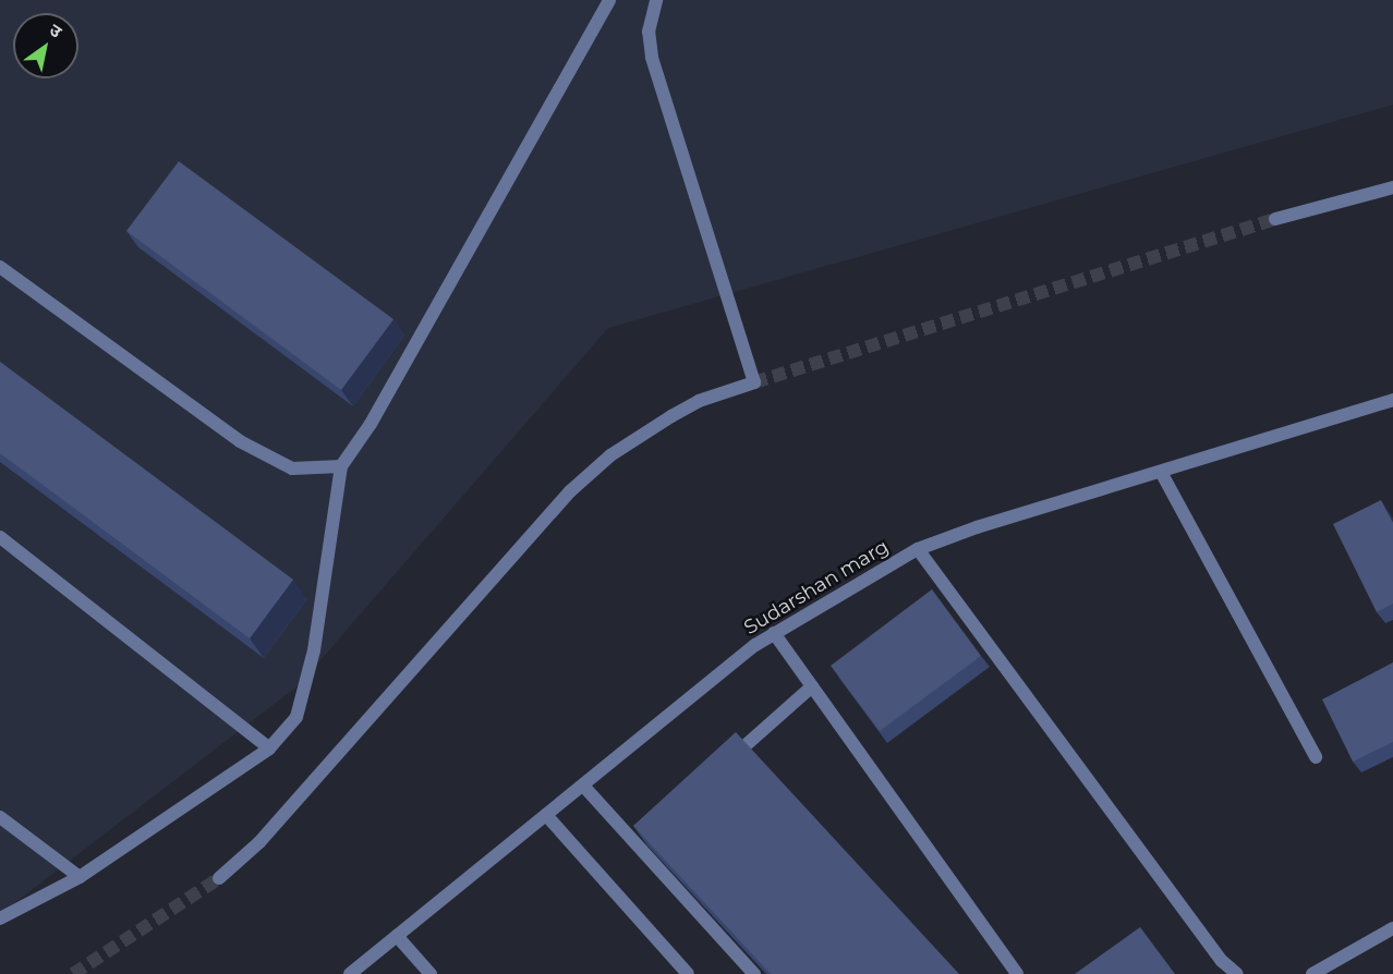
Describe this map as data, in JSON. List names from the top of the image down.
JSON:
{
  "streets": {
    "street": ["Sudarshan marg"]
  },
  "north": "top right"
}
